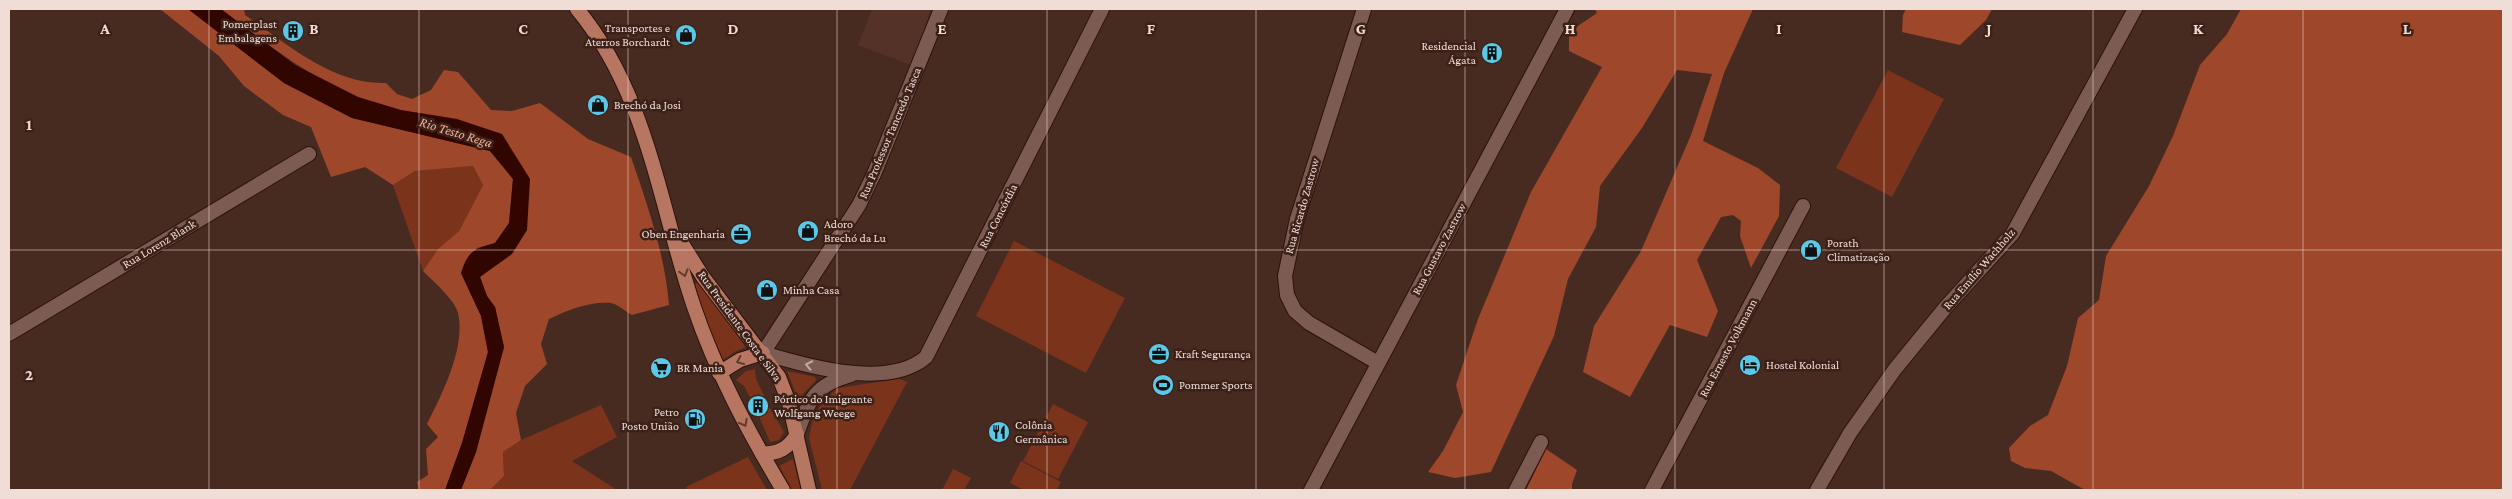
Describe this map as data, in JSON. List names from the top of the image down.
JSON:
{
  "streets": {
    "main road": ["Rua Presidente Costa e Silva"],
    "street": [
      "Rua Professor Tancredo Tasca",
      "Rua Ricardo Zastrow",
      "Rua Concórdia",
      "Rua Lorenz Blank",
      "Rua Gustavo Zastrow",
      "Rua Emílio Wachholz",
      "Rua Ernesto Volkmann"
    ]
  },
  "crossings": [
    ["Rua Professor Tancredo Tasca", "Rua Concórdia"],
    ["Rua Professor Tancredo Tasca", "Rua Presidente Costa e Silva"],
    ["Rua Ricardo Zastrow", "Rua Gustavo Zastrow"],
    ["Rua Concórdia", "Rua Presidente Costa e Silva"]
  ],
  "water": ["Rio Testo Rega"],
  "places": {
    "building": ["Pomerplast Embalagens", "Residencial Ágata", "Pórtico do Imigrante Wolfgang Weege"],
    "shop": [
      "Transportes e Aterros Borchardt",
      "Brechó da Josi",
      "Adoro Brechó da Lu",
      "Porath Climatização",
      "Minha Casa"
    ],
    "office": ["Oben Engenharia", "Kraft Segurança"],
    "hotel": ["Hostel Kolonial"],
    "supermarket": ["BR Mania"],
    "sports": ["Pommer Sports"],
    "fuel station": ["Petro Posto União"],
    "restaurant": ["Colônia Germânica"]
  },
  "grid": {
    "columns": [
      "A",
      "B",
      "C",
      "D",
      "E",
      "F",
      "G",
      "H",
      "I",
      "J",
      "K",
      "L"
    ],
    "rows": ["1", "2"]
  }
}
